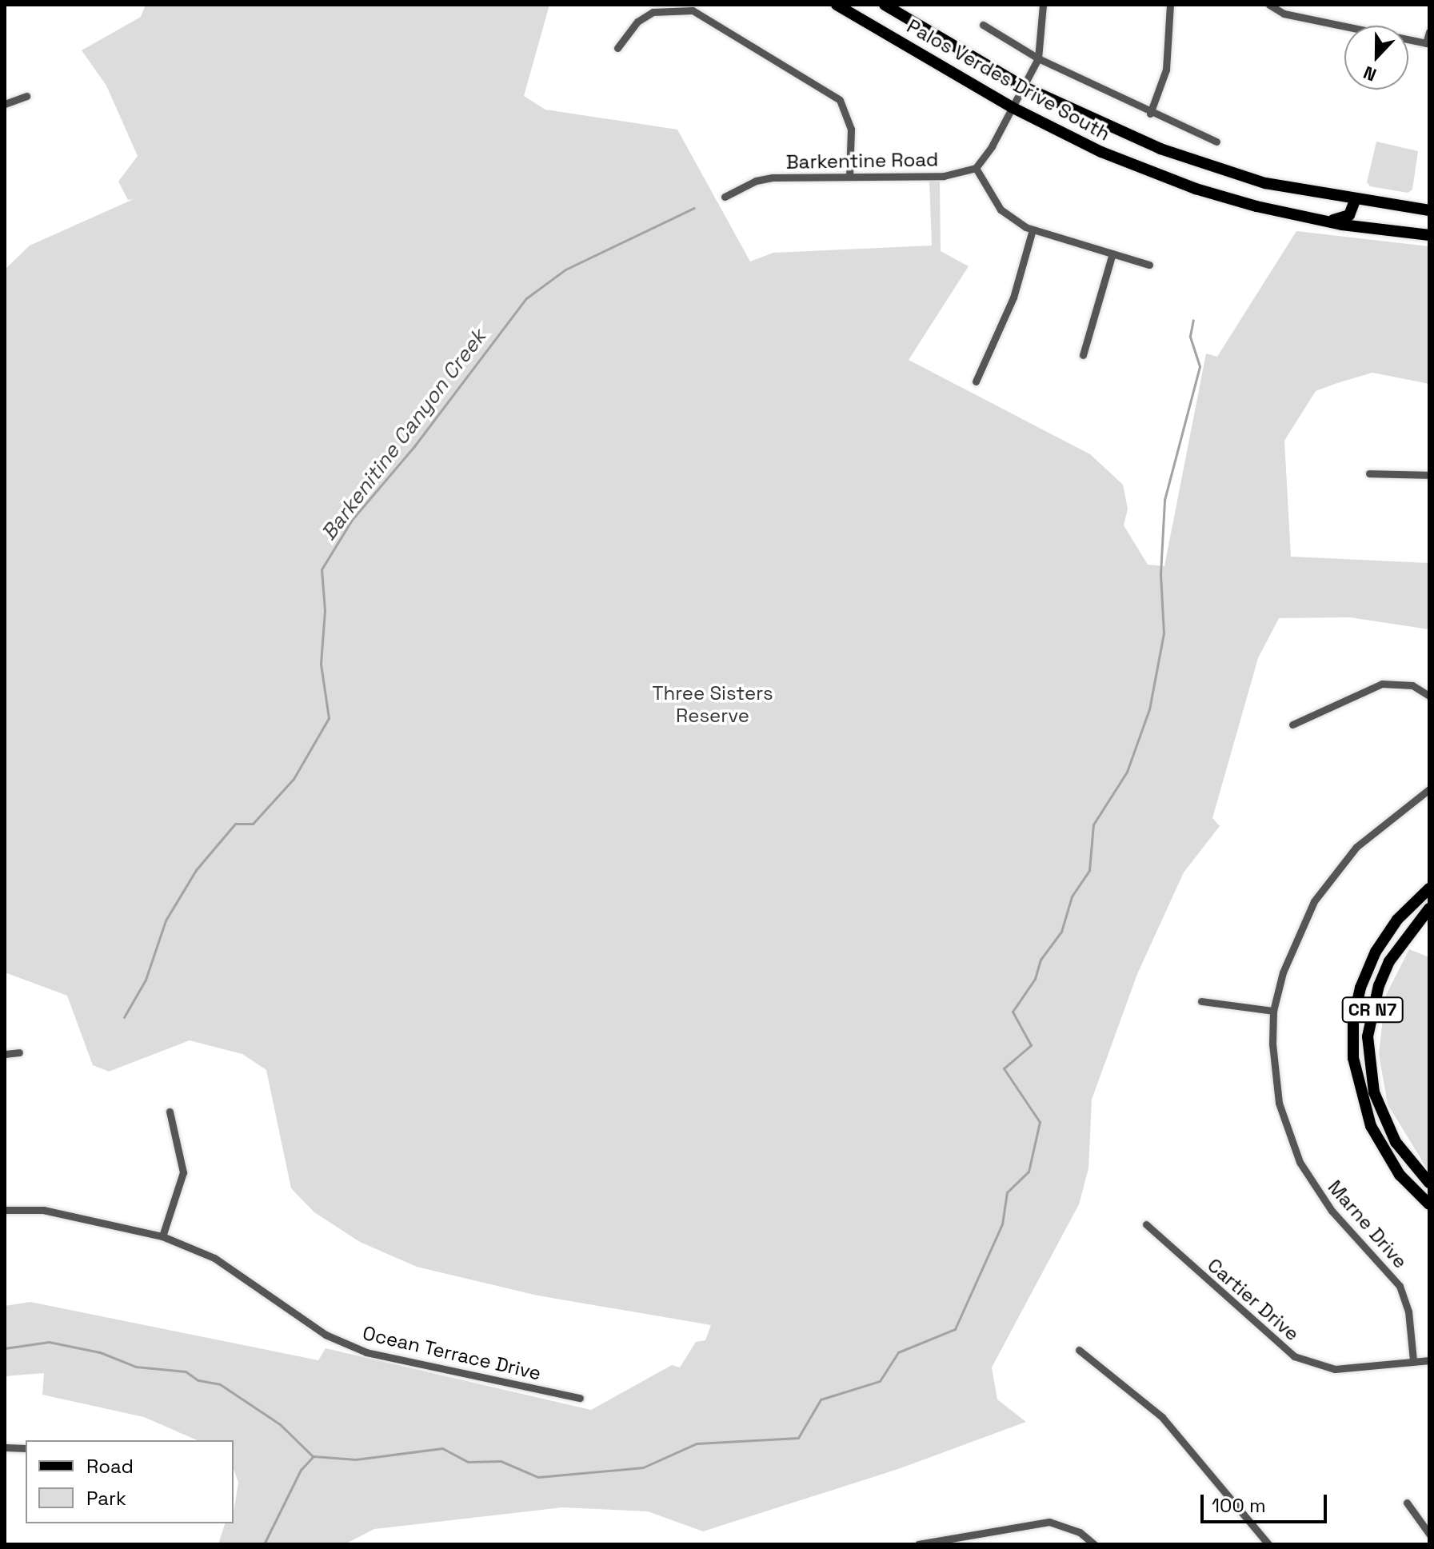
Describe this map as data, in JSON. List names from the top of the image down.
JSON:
{
  "streets": {
    "main road": ["Palos Verdes Drive South", "CR N7"],
    "street": [
      "Barkentine Road",
      "Marne Drive",
      "Cartier Drive",
      "Ocean Terrace Drive"
    ]
  },
  "crossings": [
    ["Marne Drive", "Cartier Drive"]
  ],
  "water": ["Barkenitine Canyon Creek"],
  "parks": ["Three Sisters Reserve"],
  "legend": ["Road", "Park"],
  "scale_bar": "100 m",
  "north": "bottom"
}
